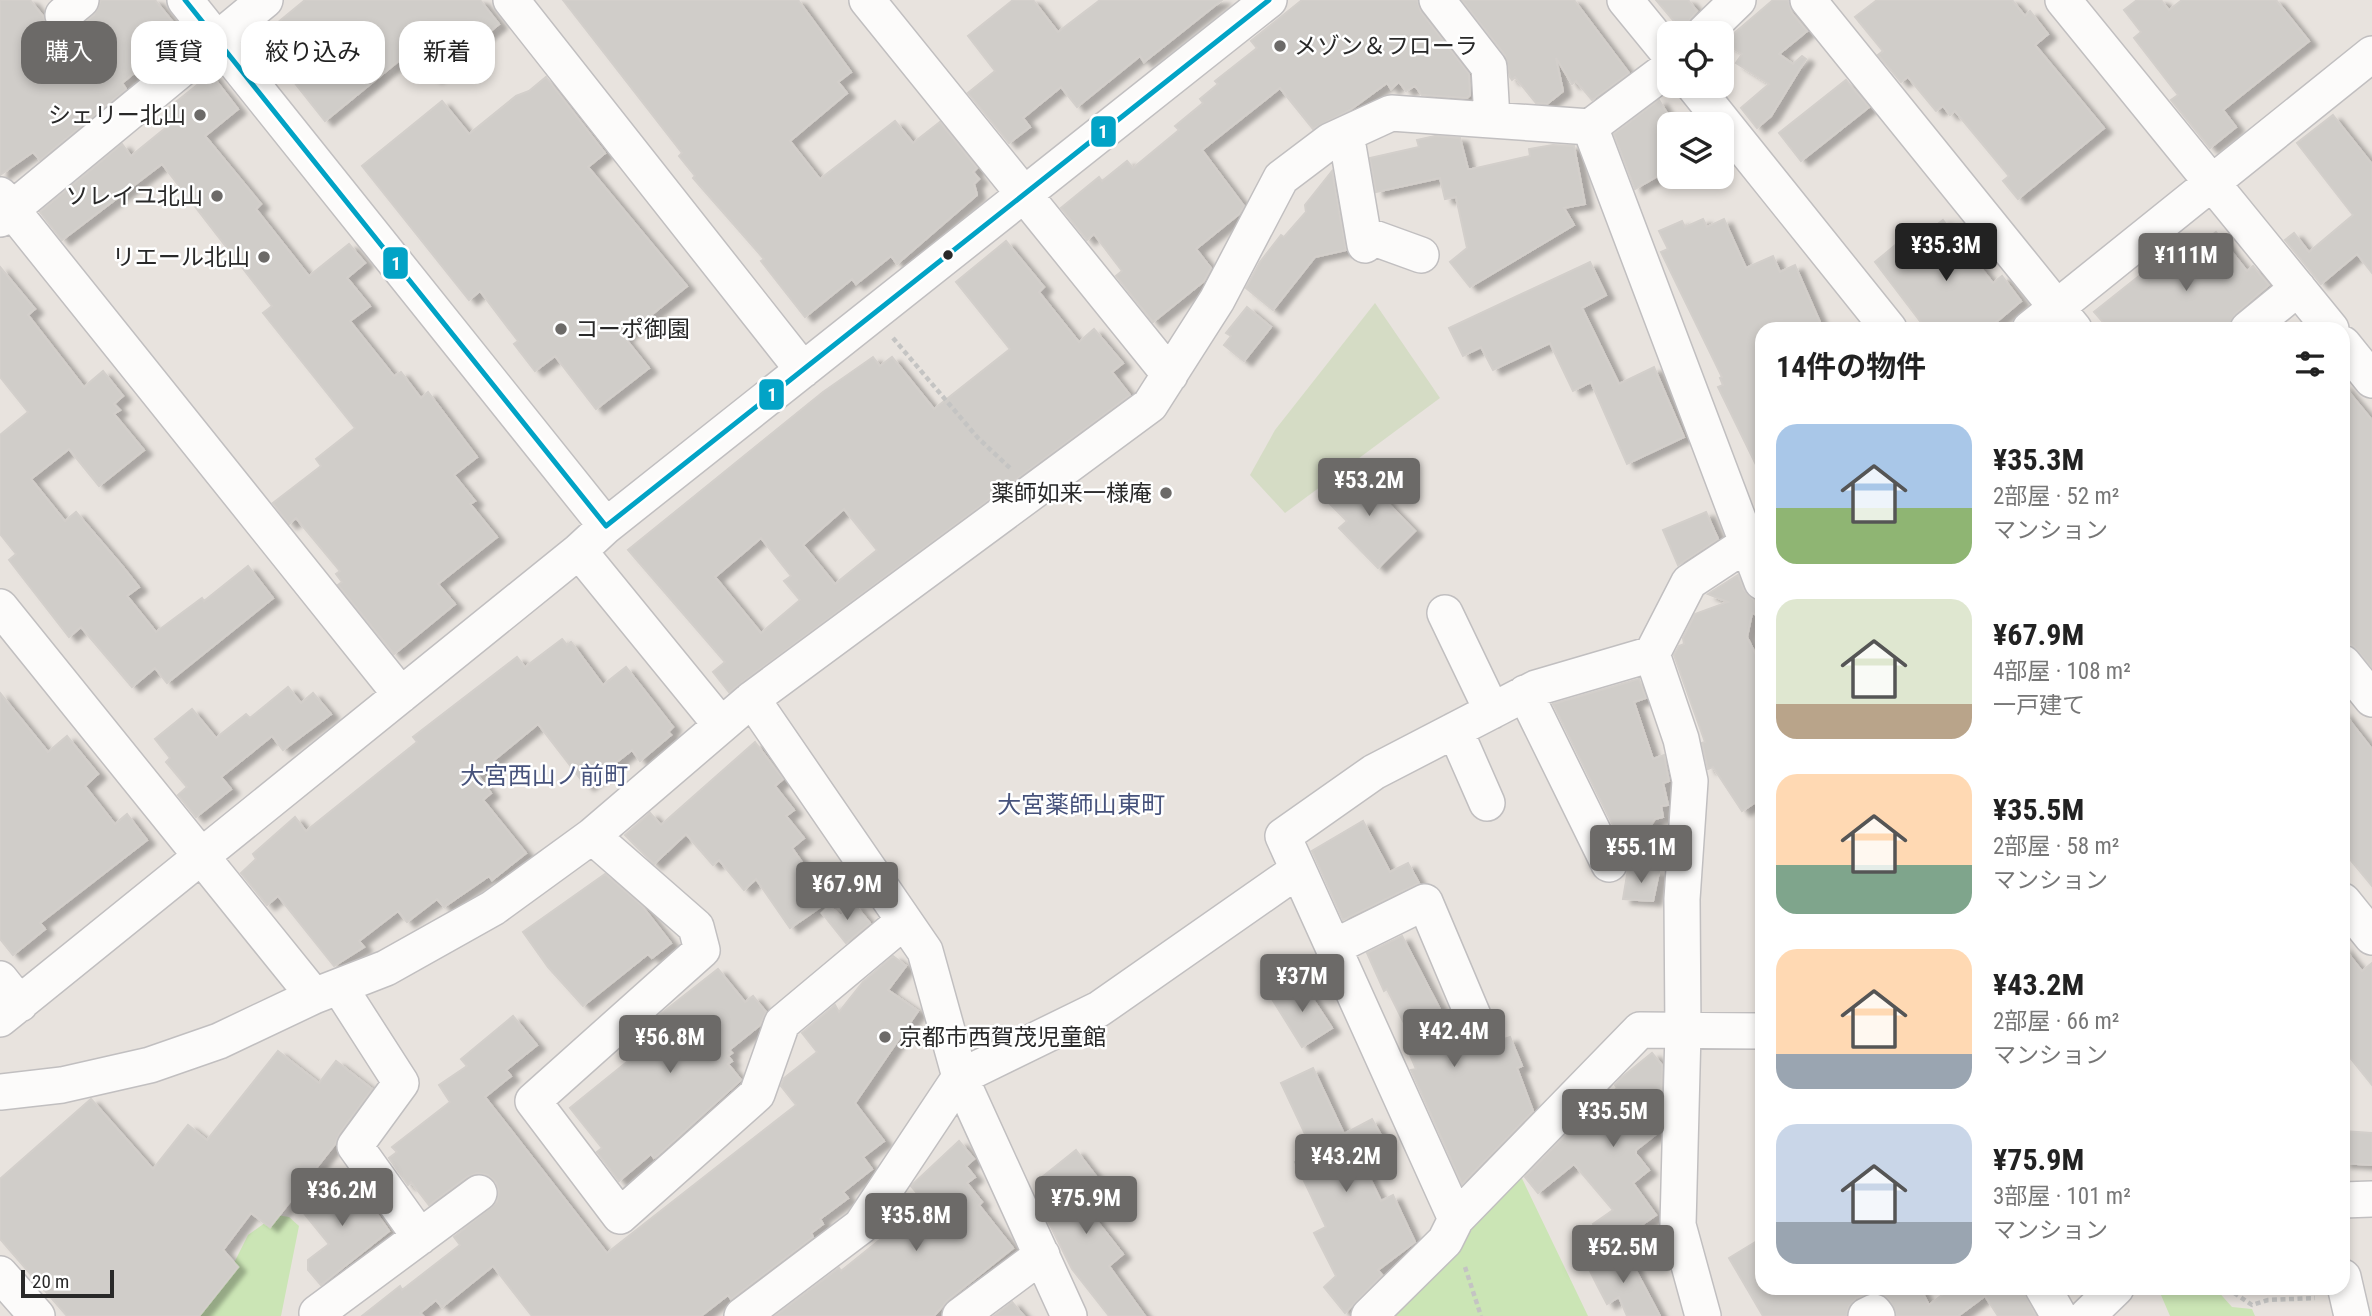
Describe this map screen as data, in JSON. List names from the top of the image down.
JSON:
{
  "districts": ["大宮西山ノ前町", "大宮薬師山東町"],
  "places": [
    "メゾン＆フローラ",
    "シェリー北山",
    "ソレイユ北山",
    "リエール北山",
    "コーポ御園",
    "薬師如来一様庵",
    "京都市西賀茂児童館"
  ],
  "lines": ["transit line 1"],
  "scale_bar": "20 m",
  "page": {
    "chip": [
      "購入",
      "賃貸",
      "絞り込み",
      "新着"
    ],
    "price": [
      "¥35.3M",
      "¥111M",
      "¥53.2M",
      "¥55.1M",
      "¥67.9M",
      "¥37M",
      "¥42.4M",
      "¥56.8M",
      "¥35.5M",
      "¥43.2M",
      "¥36.2M",
      "¥75.9M",
      "¥35.8M",
      "¥52.5M"
    ],
    "heading": "14件の物件",
    "list": [
      {
        "name": "¥35.3M",
        "note": "2部屋 · 52 m² · マンション"
      },
      {
        "name": "¥67.9M",
        "note": "4部屋 · 108 m² · 一戸建て"
      },
      {
        "name": "¥35.5M",
        "note": "2部屋 · 58 m² · マンション"
      },
      {
        "name": "¥43.2M",
        "note": "2部屋 · 66 m² · マンション"
      },
      {
        "name": "¥75.9M",
        "note": "3部屋 · 101 m² · マンション"
      }
    ],
    "scale": "20 m"
  }
}
